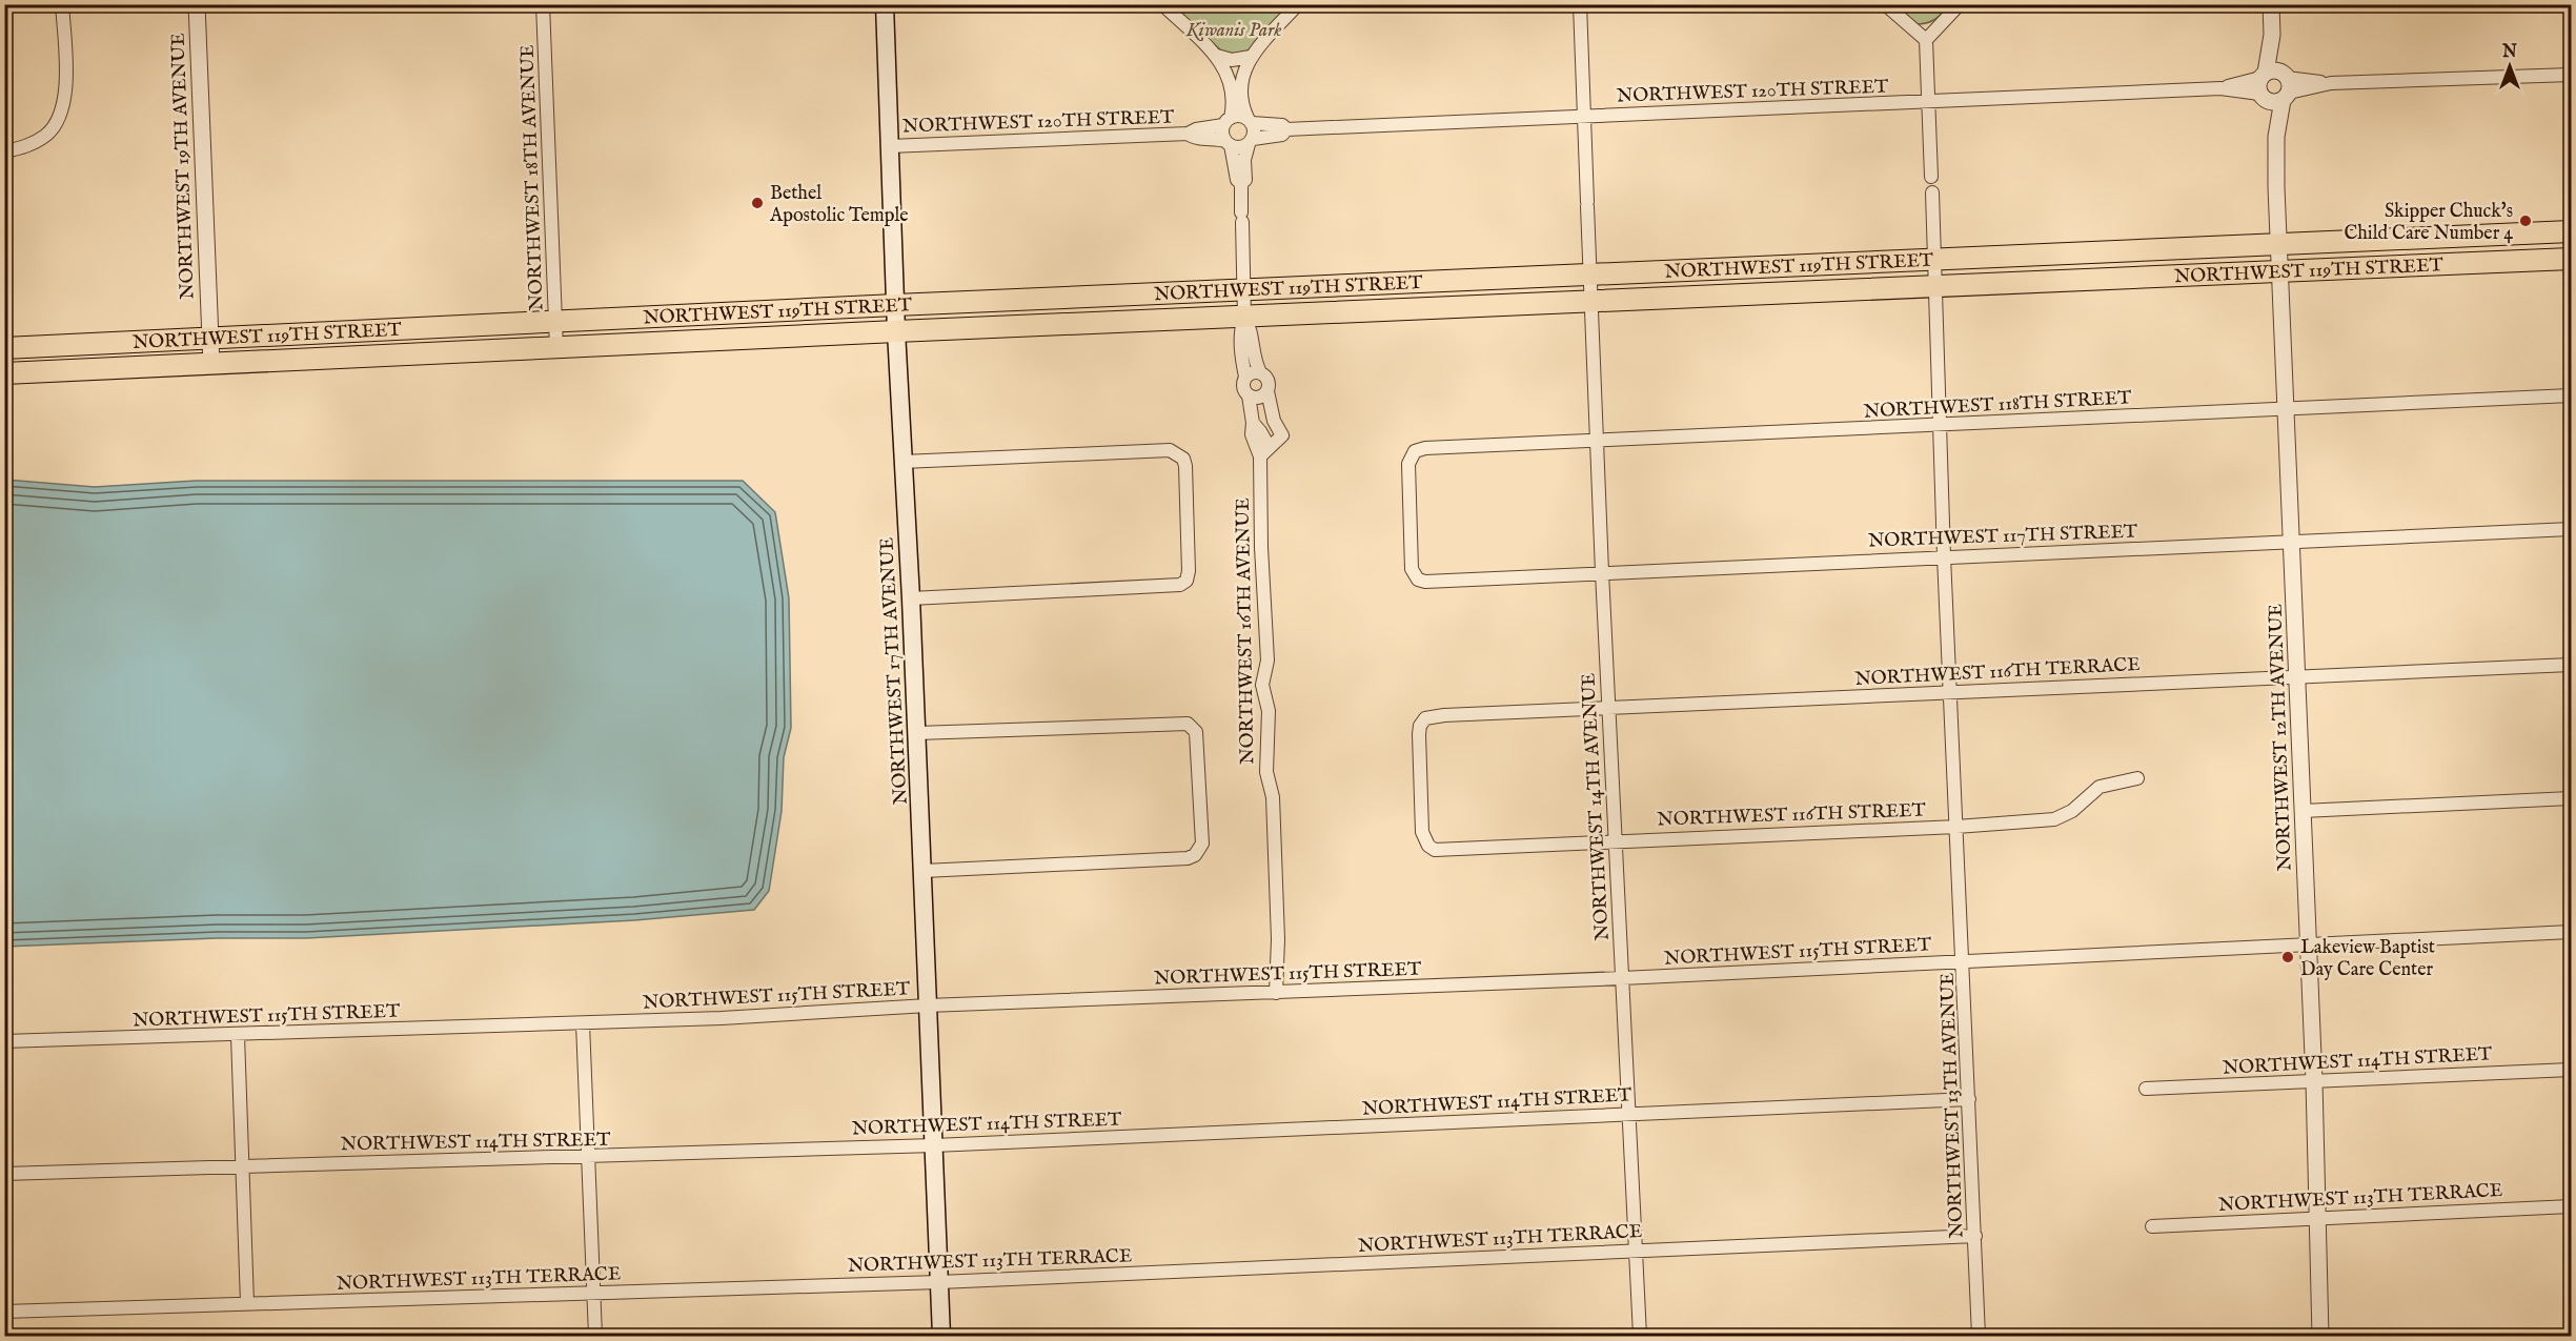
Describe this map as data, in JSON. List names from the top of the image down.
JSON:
{
  "streets": {
    "highway": ["NORTHWEST 119TH STREET"],
    "main road": ["NORTHWEST 17TH AVENUE"],
    "street": [
      "NORTHWEST 120TH STREET",
      "NORTHWEST 19TH AVENUE",
      "NORTHWEST 18TH AVENUE",
      "NORTHWEST 118TH STREET",
      "NORTHWEST 117TH STREET",
      "NORTHWEST 16TH AVENUE",
      "NORTHWEST 116TH TERRACE",
      "NORTHWEST 12TH AVENUE",
      "NORTHWEST 14TH AVENUE",
      "NORTHWEST 116TH STREET",
      "NORTHWEST 115TH STREET",
      "NORTHWEST 114TH STREET",
      "NORTHWEST 13TH AVENUE",
      "NORTHWEST 113TH TERRACE"
    ]
  },
  "crossings": [
    ["NORTHWEST 120TH STREET", "NORTHWEST 17TH AVENUE"],
    ["NORTHWEST 120TH STREET", "NORTHWEST 12TH AVENUE"],
    ["NORTHWEST 120TH STREET", "NORTHWEST 14TH AVENUE"],
    ["NORTHWEST 19TH AVENUE", "NORTHWEST 119TH STREET"],
    ["NORTHWEST 18TH AVENUE", "NORTHWEST 119TH STREET"],
    ["NORTHWEST 119TH STREET", "NORTHWEST 16TH AVENUE"],
    ["NORTHWEST 119TH STREET", "NORTHWEST 17TH AVENUE"],
    ["NORTHWEST 119TH STREET", "NORTHWEST 12TH AVENUE"],
    ["NORTHWEST 119TH STREET", "NORTHWEST 14TH AVENUE"],
    ["NORTHWEST 119TH STREET", "NORTHWEST 13TH AVENUE"],
    ["NORTHWEST 118TH STREET", "NORTHWEST 117TH STREET"],
    ["NORTHWEST 118TH STREET", "NORTHWEST 12TH AVENUE"],
    ["NORTHWEST 118TH STREET", "NORTHWEST 14TH AVENUE"],
    ["NORTHWEST 118TH STREET", "NORTHWEST 13TH AVENUE"],
    ["NORTHWEST 117TH STREET", "NORTHWEST 12TH AVENUE"],
    ["NORTHWEST 117TH STREET", "NORTHWEST 14TH AVENUE"],
    ["NORTHWEST 117TH STREET", "NORTHWEST 13TH AVENUE"],
    ["NORTHWEST 16TH AVENUE", "NORTHWEST 115TH STREET"],
    ["NORTHWEST 17TH AVENUE", "NORTHWEST 115TH STREET"],
    ["NORTHWEST 17TH AVENUE", "NORTHWEST 114TH STREET"],
    ["NORTHWEST 17TH AVENUE", "NORTHWEST 113TH TERRACE"],
    ["NORTHWEST 116TH TERRACE", "NORTHWEST 12TH AVENUE"],
    ["NORTHWEST 116TH TERRACE", "NORTHWEST 14TH AVENUE"],
    ["NORTHWEST 116TH TERRACE", "NORTHWEST 116TH STREET"],
    ["NORTHWEST 116TH TERRACE", "NORTHWEST 13TH AVENUE"],
    ["NORTHWEST 12TH AVENUE", "NORTHWEST 115TH STREET"],
    ["NORTHWEST 12TH AVENUE", "NORTHWEST 114TH STREET"],
    ["NORTHWEST 12TH AVENUE", "NORTHWEST 113TH TERRACE"],
    ["NORTHWEST 14TH AVENUE", "NORTHWEST 116TH STREET"],
    ["NORTHWEST 14TH AVENUE", "NORTHWEST 115TH STREET"],
    ["NORTHWEST 14TH AVENUE", "NORTHWEST 114TH STREET"],
    ["NORTHWEST 14TH AVENUE", "NORTHWEST 113TH TERRACE"],
    ["NORTHWEST 116TH STREET", "NORTHWEST 13TH AVENUE"],
    ["NORTHWEST 115TH STREET", "NORTHWEST 13TH AVENUE"],
    ["NORTHWEST 114TH STREET", "NORTHWEST 13TH AVENUE"],
    ["NORTHWEST 13TH AVENUE", "NORTHWEST 113TH TERRACE"]
  ],
  "parks": ["Kiwanis Park"],
  "places": ["Bethel Apostolic Temple", "Skipper Chuck's Child Care Number 4", "Lakeview Baptist Day Care Center"],
  "north": "top"
}
